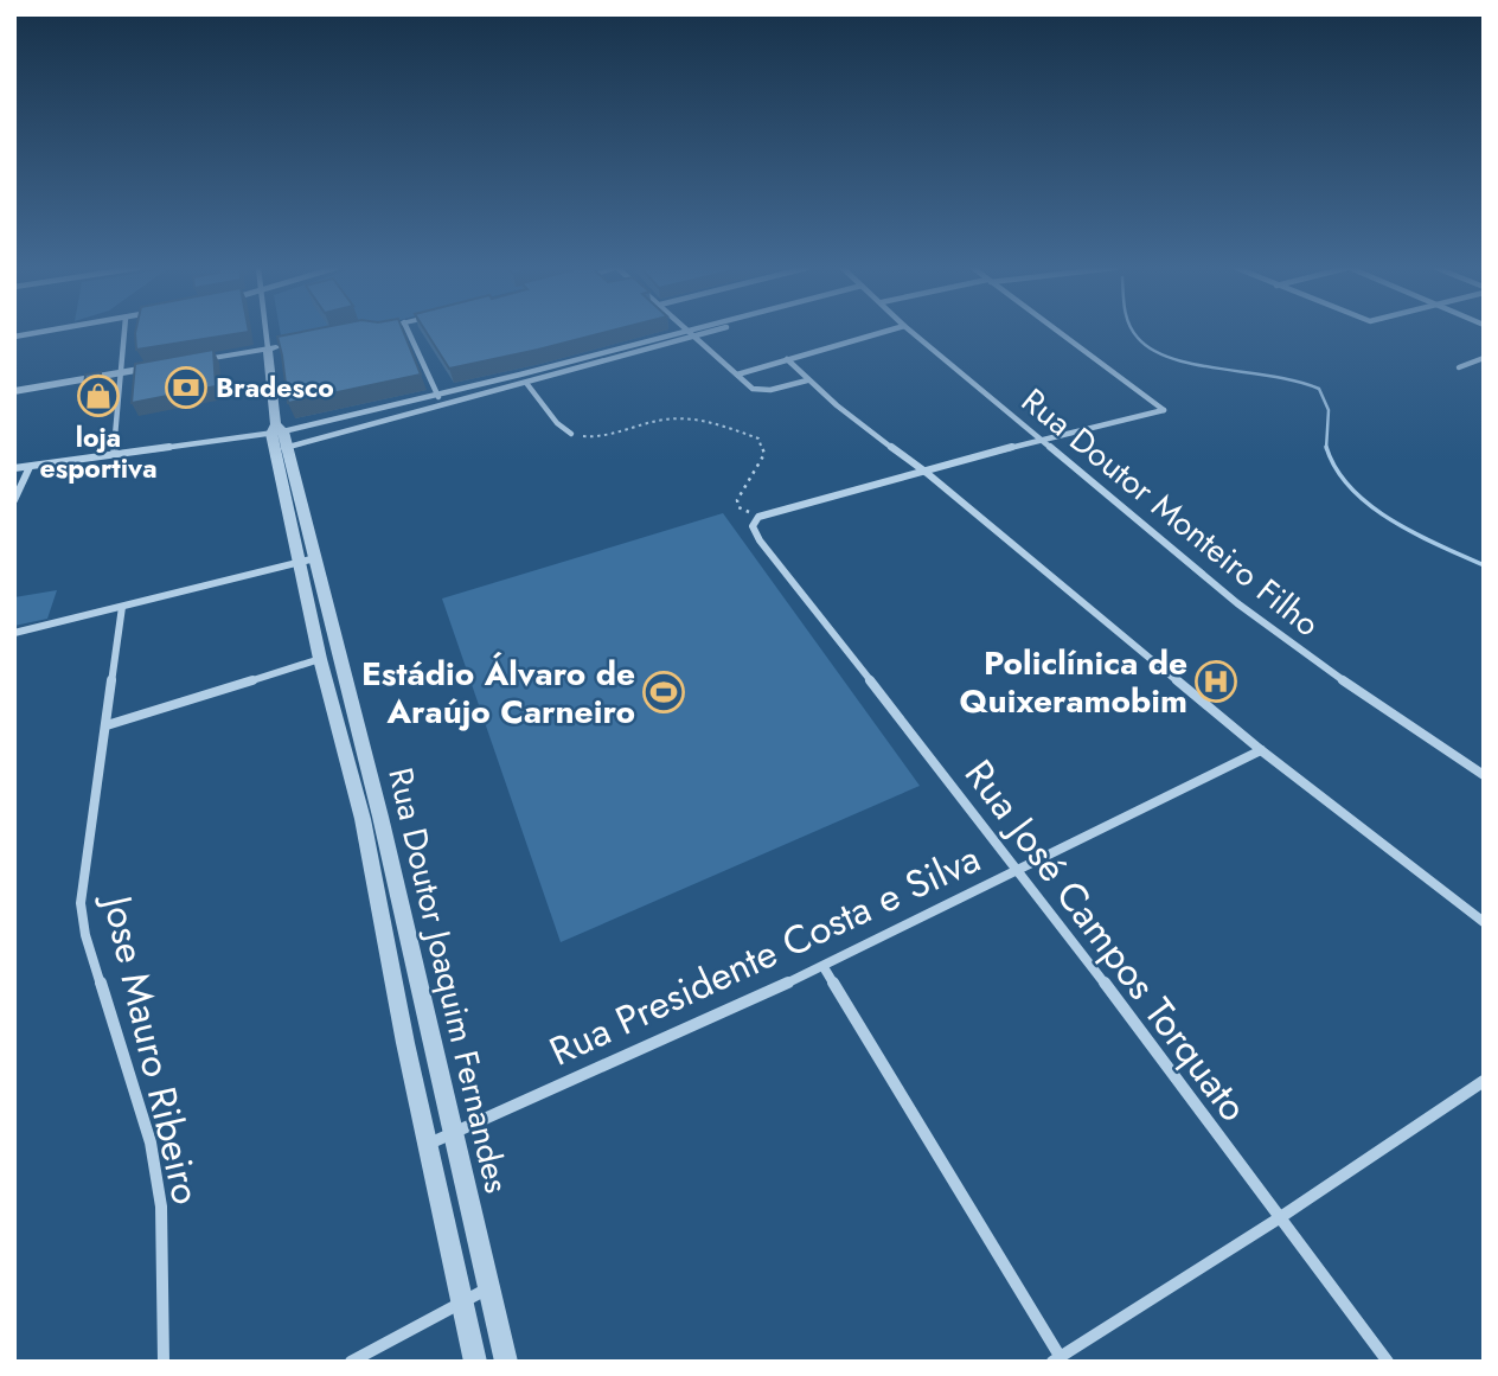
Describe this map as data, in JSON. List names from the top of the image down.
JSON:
{
  "streets": {
    "street": [
      "Rua Doutor Monteiro Filho",
      "Rua José Campos Torquato",
      "Rua Presidente Costa e Silva",
      "Rua Doutor Joaquim Fernandes",
      "Jose Mauro Ribeiro"
    ]
  },
  "crossings": [
    ["Rua José Campos Torquato", "Rua Presidente Costa e Silva"],
    ["Rua Presidente Costa e Silva", "Rua Doutor Joaquim Fernandes"]
  ],
  "places": {
    "bank": ["Bradesco"],
    "shop": ["loja esportiva"],
    "hospital": ["Policlínica de Quixeramobim"],
    "sports": ["Estádio Álvaro de Araújo Carneiro"]
  }
}
